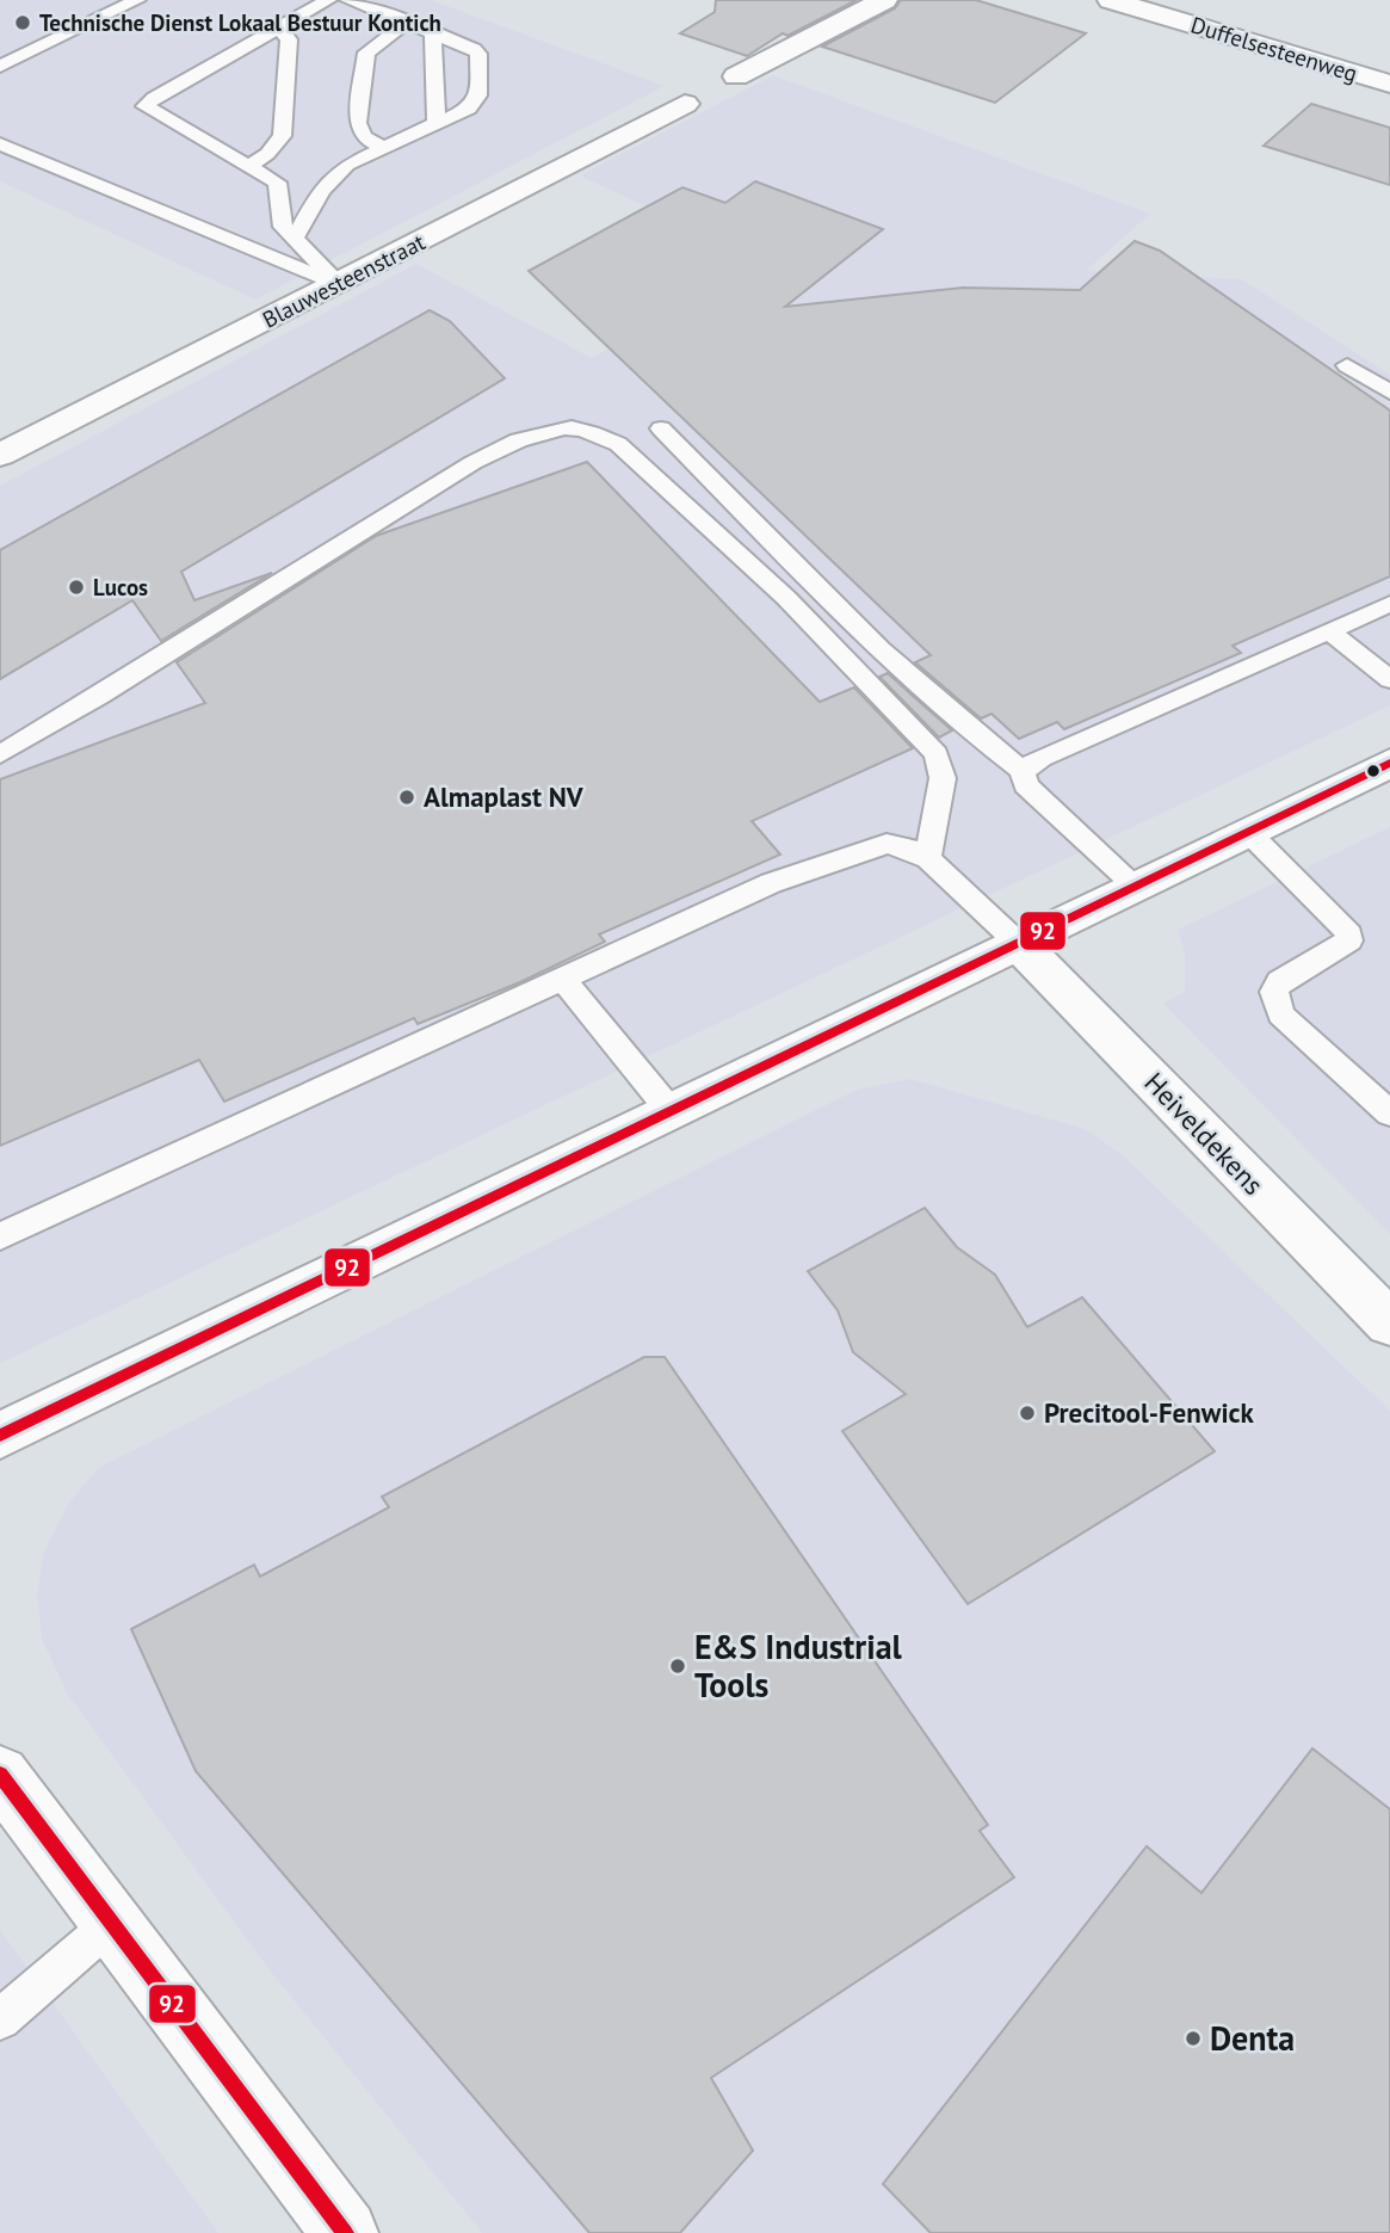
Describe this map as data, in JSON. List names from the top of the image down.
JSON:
{
  "streets": {
    "street": ["Duffelsesteenweg", "Blauwesteenstraat", "Heiveldekens"]
  },
  "places": [
    "Technische Dienst Lokaal Bestuur Kontich",
    "Lucos",
    "Almaplast NV",
    "Precitool-Fenwick",
    "E&S Industrial Tools",
    "Denta"
  ],
  "lines": ["transit line 92"]
}
